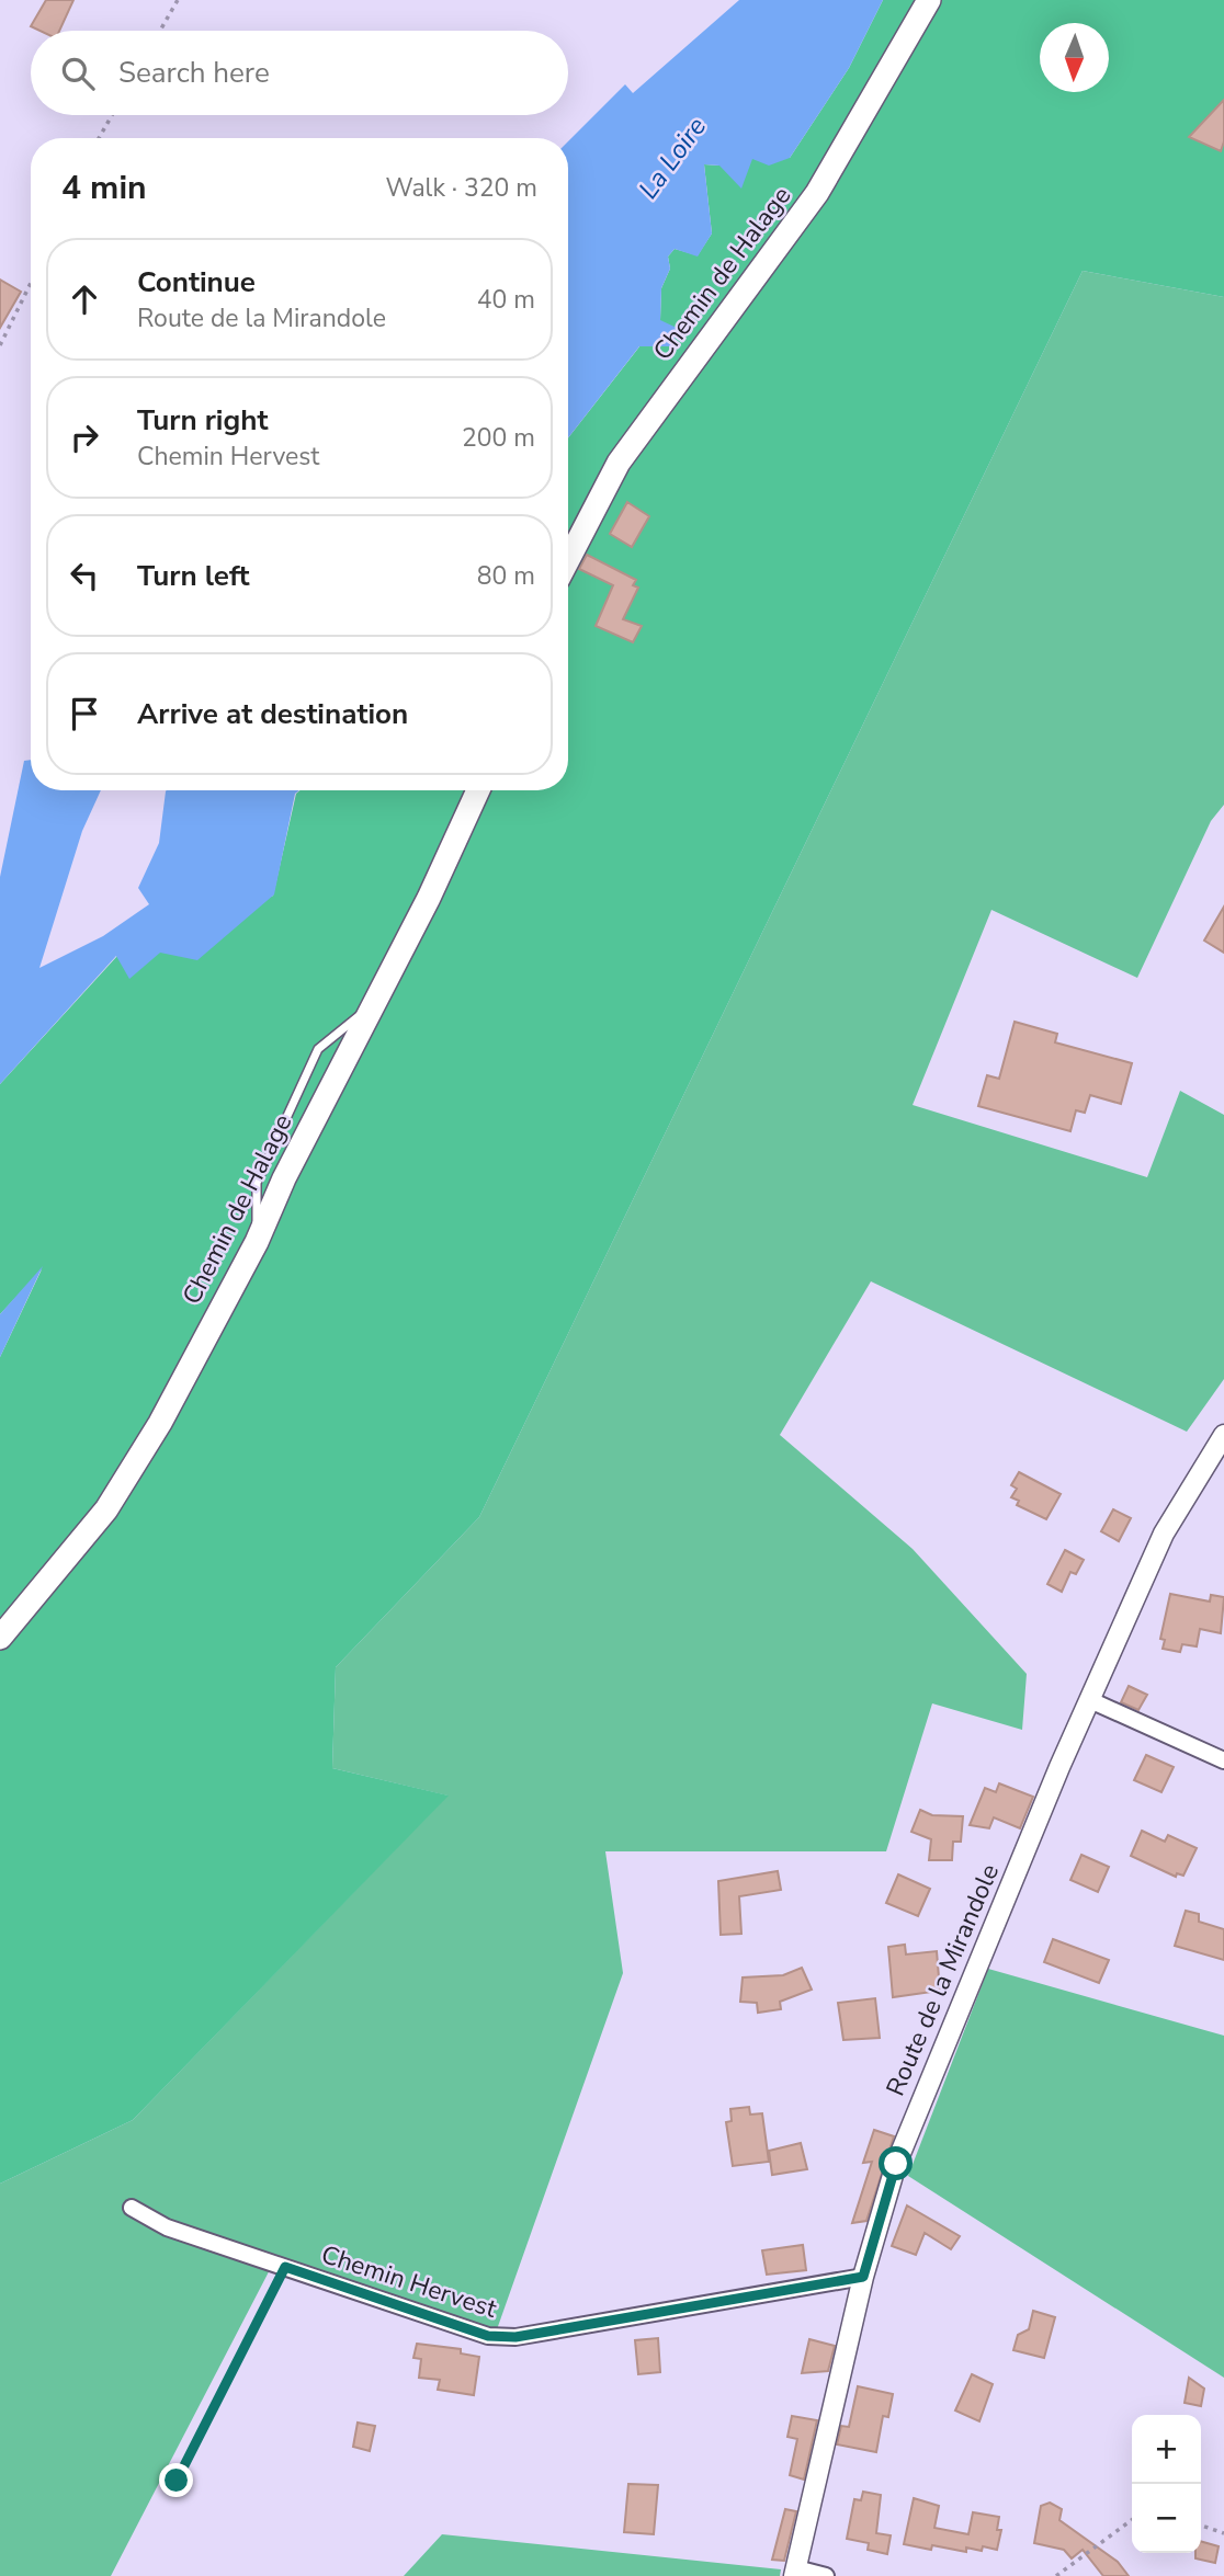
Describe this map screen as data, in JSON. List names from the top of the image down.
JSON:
{
  "streets": {
    "main road": ["Chemin de Halage"],
    "street": ["Route de la Mirandole", "Chemin Hervest"]
  },
  "crossings": [
    ["Route de la Mirandole", "Chemin Hervest"]
  ],
  "water": ["La Loire"],
  "north": "bottom",
  "page": {
    "search": "Search here",
    "heading": ["4 min", "Walk · 320 m"],
    "list": [
      ["Continue", "Route de la Mirandole", "40 m"],
      ["Turn right", "Chemin Hervest", "200 m"],
      ["Turn left", "80 m"],
      "Arrive at destination"
    ],
    "map_buttons": ["+", "−"]
  }
}
